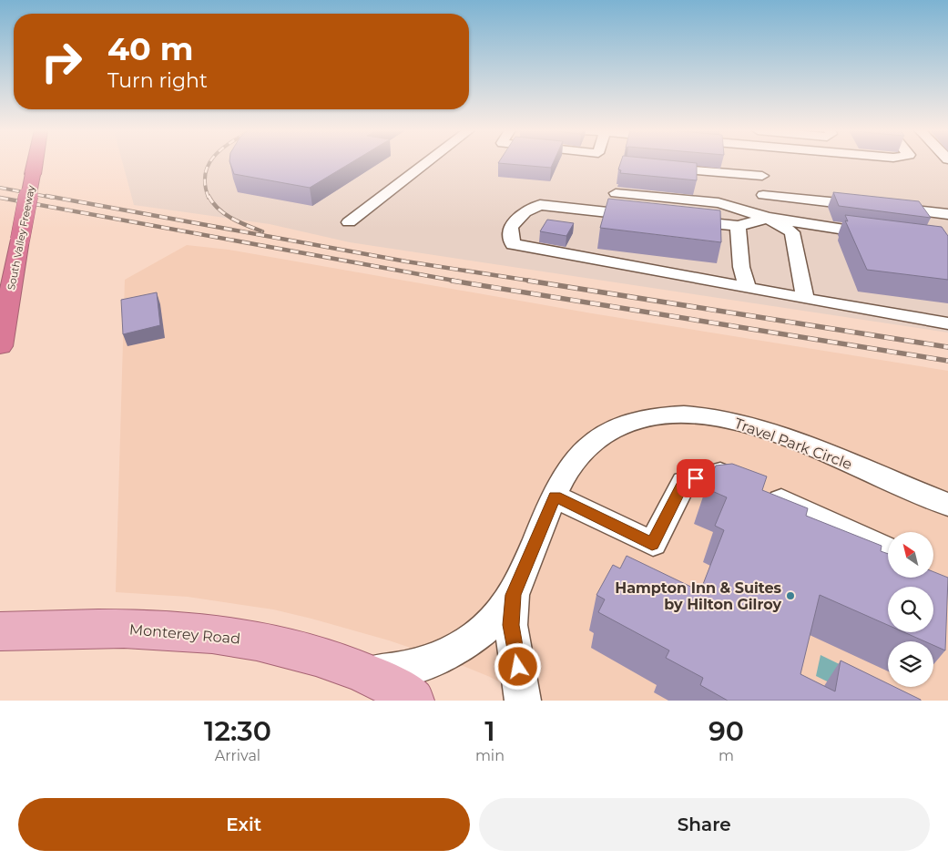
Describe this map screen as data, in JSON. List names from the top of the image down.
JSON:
{
  "streets": {
    "highway": ["South Valley Freeway"],
    "main road": ["Monterey Road"],
    "street": ["Travel Park Circle"]
  },
  "crossings": [
    ["Travel Park Circle", "Monterey Road"]
  ],
  "places": ["Hampton Inn & Suites by Hilton Gilroy"],
  "north": "top left",
  "page": {
    "turn": ["40 m", "Turn right"],
    "eta": [
      "12:30",
      "Arrival",
      "1",
      "min",
      "90",
      "m"
    ],
    "buttons": ["Exit", "Share"]
  }
}
